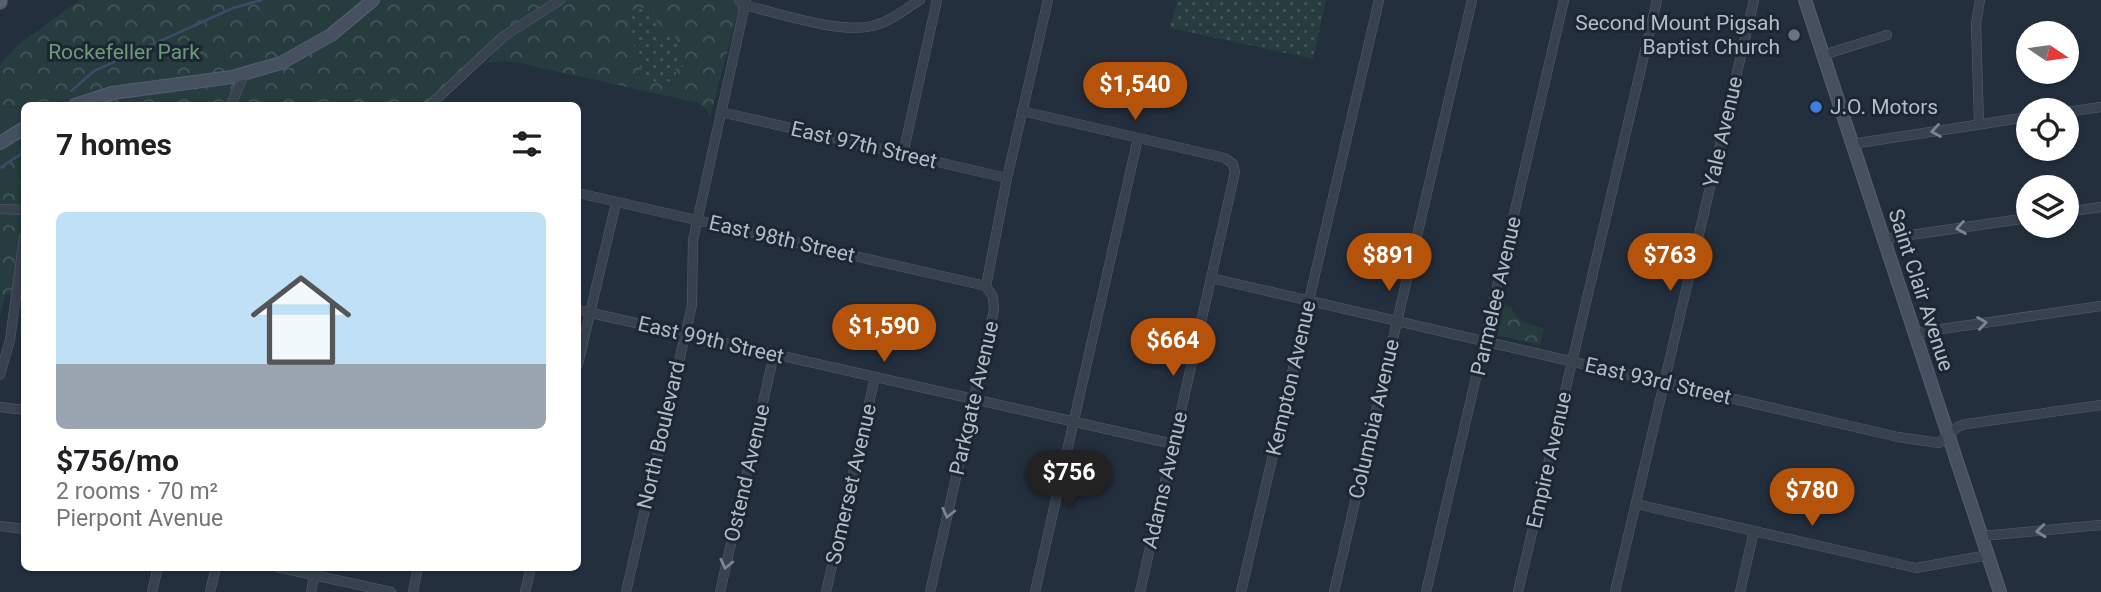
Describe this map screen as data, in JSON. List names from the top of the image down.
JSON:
{
  "streets": {
    "main road": ["Saint Clair Avenue"],
    "street": [
      "Yale Avenue",
      "East 97th Street",
      "East 98th Street",
      "Parmelee Avenue",
      "East 99th Street",
      "Kempton Avenue",
      "East 93rd Street",
      "Parkgate Avenue",
      "Columbia Avenue",
      "North Boulevard",
      "Empire Avenue",
      "Ostend Avenue",
      "Adams Avenue",
      "Somerset Avenue"
    ]
  },
  "crossings": [
    ["Yale Avenue", "East 93rd Street"],
    ["East 97th Street", "Parkgate Avenue"],
    ["East 97th Street", "North Boulevard"],
    ["East 98th Street", "Parkgate Avenue"],
    ["East 98th Street", "North Boulevard"],
    ["Saint Clair Avenue", "East 93rd Street"],
    ["Parmelee Avenue", "East 93rd Street"],
    ["East 99th Street", "Parkgate Avenue"],
    ["East 99th Street", "North Boulevard"],
    ["East 99th Street", "Ostend Avenue"],
    ["East 99th Street", "Adams Avenue"],
    ["East 99th Street", "Somerset Avenue"],
    ["Kempton Avenue", "East 93rd Street"],
    ["East 93rd Street", "Columbia Avenue"],
    ["East 93rd Street", "Empire Avenue"],
    ["East 93rd Street", "Adams Avenue"]
  ],
  "one_way": ["Ostend Avenue"],
  "parks": ["Rockefeller Park"],
  "places": ["Second Mount Pigsah Baptist Church", "J.O. Motors"],
  "north": "right",
  "page": {
    "price": [
      "$1,540",
      "$891",
      "$763",
      "$1,590",
      "$664",
      "$756",
      "$780"
    ],
    "heading": "7 homes",
    "list": [
      {
        "name": "$756/mo",
        "note": "2 rooms · 70 m² · Pierpont Avenue"
      }
    ]
  }
}
